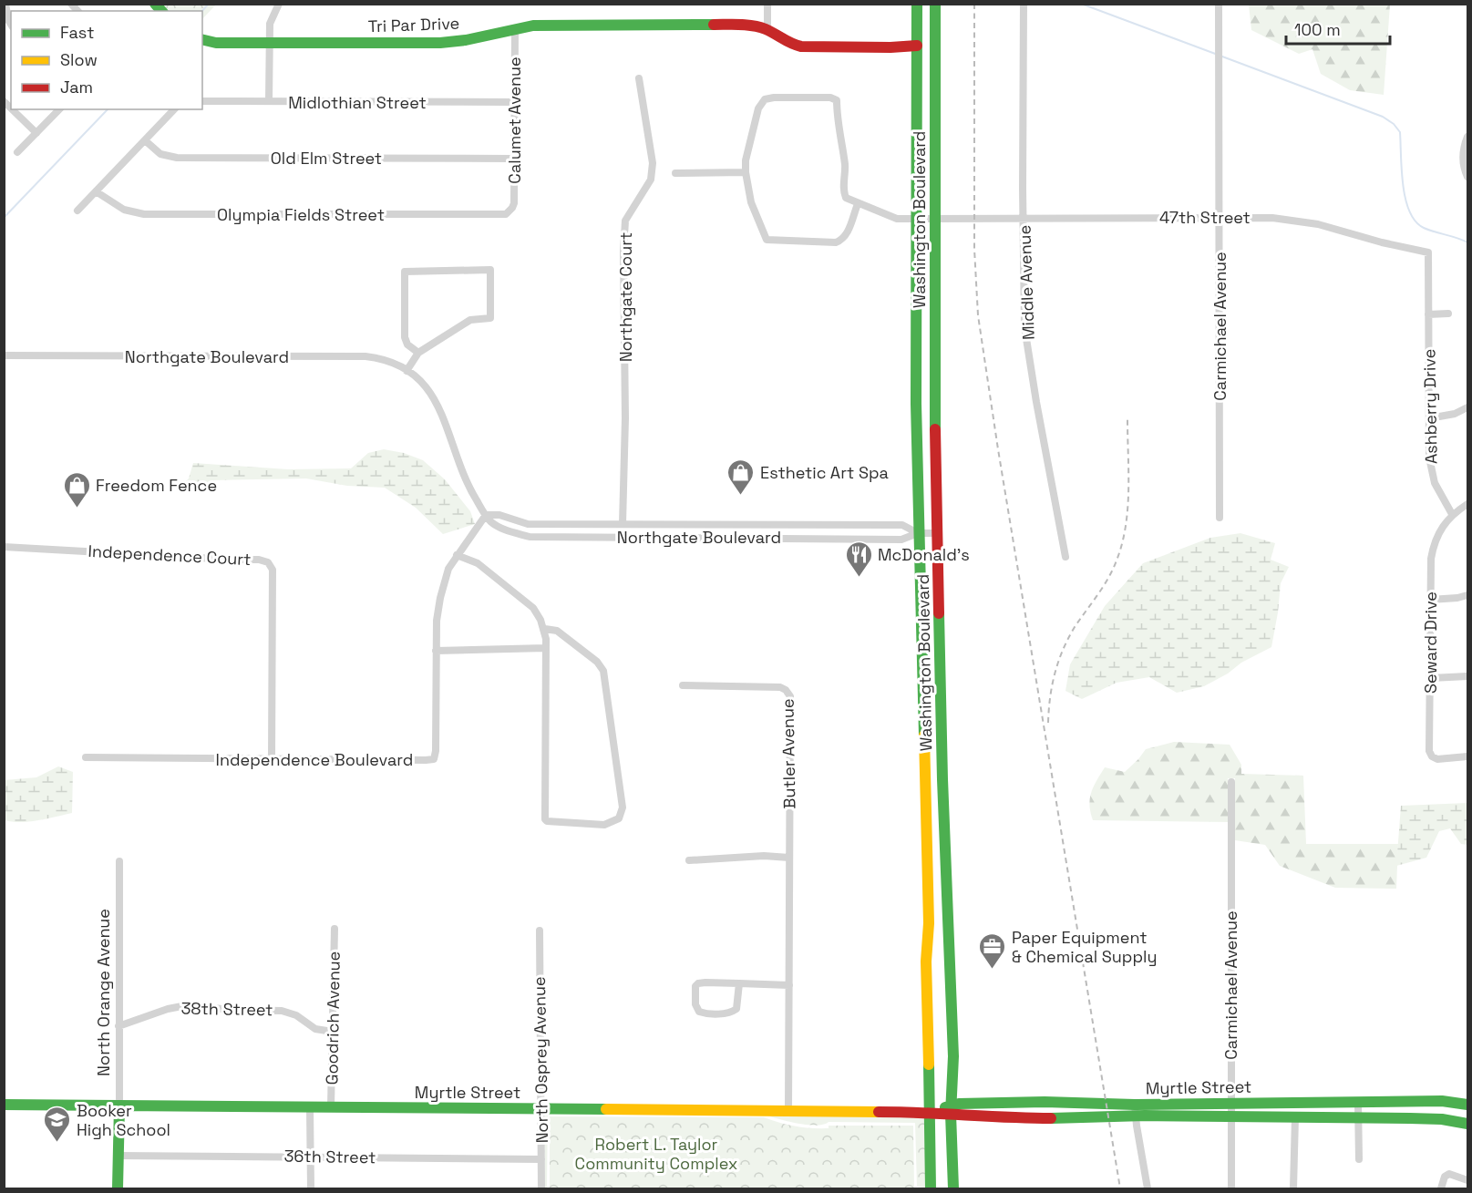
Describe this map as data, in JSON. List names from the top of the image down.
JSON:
{
  "streets": {
    "street": [
      "Tri Par Drive",
      "Midlothian Street",
      "Calumet Avenue",
      "Old Elm Street",
      "Olympia Fields Street",
      "47th Street",
      "Washington Boulevard",
      "Middle Avenue",
      "Northgate Court",
      "Carmichael Avenue",
      "Northgate Boulevard",
      "Ashberry Drive",
      "Independence Court",
      "Seward Drive",
      "Butler Avenue",
      "Independence Boulevard",
      "North Orange Avenue",
      "38th Street",
      "Goodrich Avenue",
      "North Osprey Avenue",
      "Myrtle Street",
      "36th Street"
    ]
  },
  "crossings": [
    ["Tri Par Drive", "Calumet Avenue"],
    ["Tri Par Drive", "Washington Boulevard"],
    ["Midlothian Street", "Calumet Avenue"],
    ["Calumet Avenue", "Old Elm Street"],
    ["Calumet Avenue", "Olympia Fields Street"],
    ["47th Street", "Washington Boulevard"],
    ["47th Street", "Middle Avenue"],
    ["47th Street", "Carmichael Avenue"],
    ["47th Street", "Ashberry Drive"],
    ["Washington Boulevard", "Northgate Boulevard"],
    ["Washington Boulevard", "Myrtle Street"],
    ["Northgate Court", "Northgate Boulevard"],
    ["Carmichael Avenue", "Myrtle Street"],
    ["Northgate Boulevard", "Independence Boulevard"],
    ["Ashberry Drive", "Seward Drive"],
    ["Independence Court", "Independence Boulevard"],
    ["Butler Avenue", "Myrtle Street"],
    ["North Orange Avenue", "38th Street"],
    ["North Orange Avenue", "Myrtle Street"],
    ["North Orange Avenue", "36th Street"],
    ["38th Street", "Goodrich Avenue"],
    ["Goodrich Avenue", "Myrtle Street"],
    ["North Osprey Avenue", "Myrtle Street"],
    ["North Osprey Avenue", "36th Street"]
  ],
  "parks": ["Robert L. Taylor Community Complex"],
  "places": {
    "shop": ["Esthetic Art Spa", "Freedom Fence"],
    "restaurant": ["McDonald's"],
    "office": ["Paper Equipment & Chemical Supply"],
    "school or university": ["Booker High School"]
  },
  "legend": ["Fast", "Slow", "Jam"],
  "scale_bar": "100 m"
}
